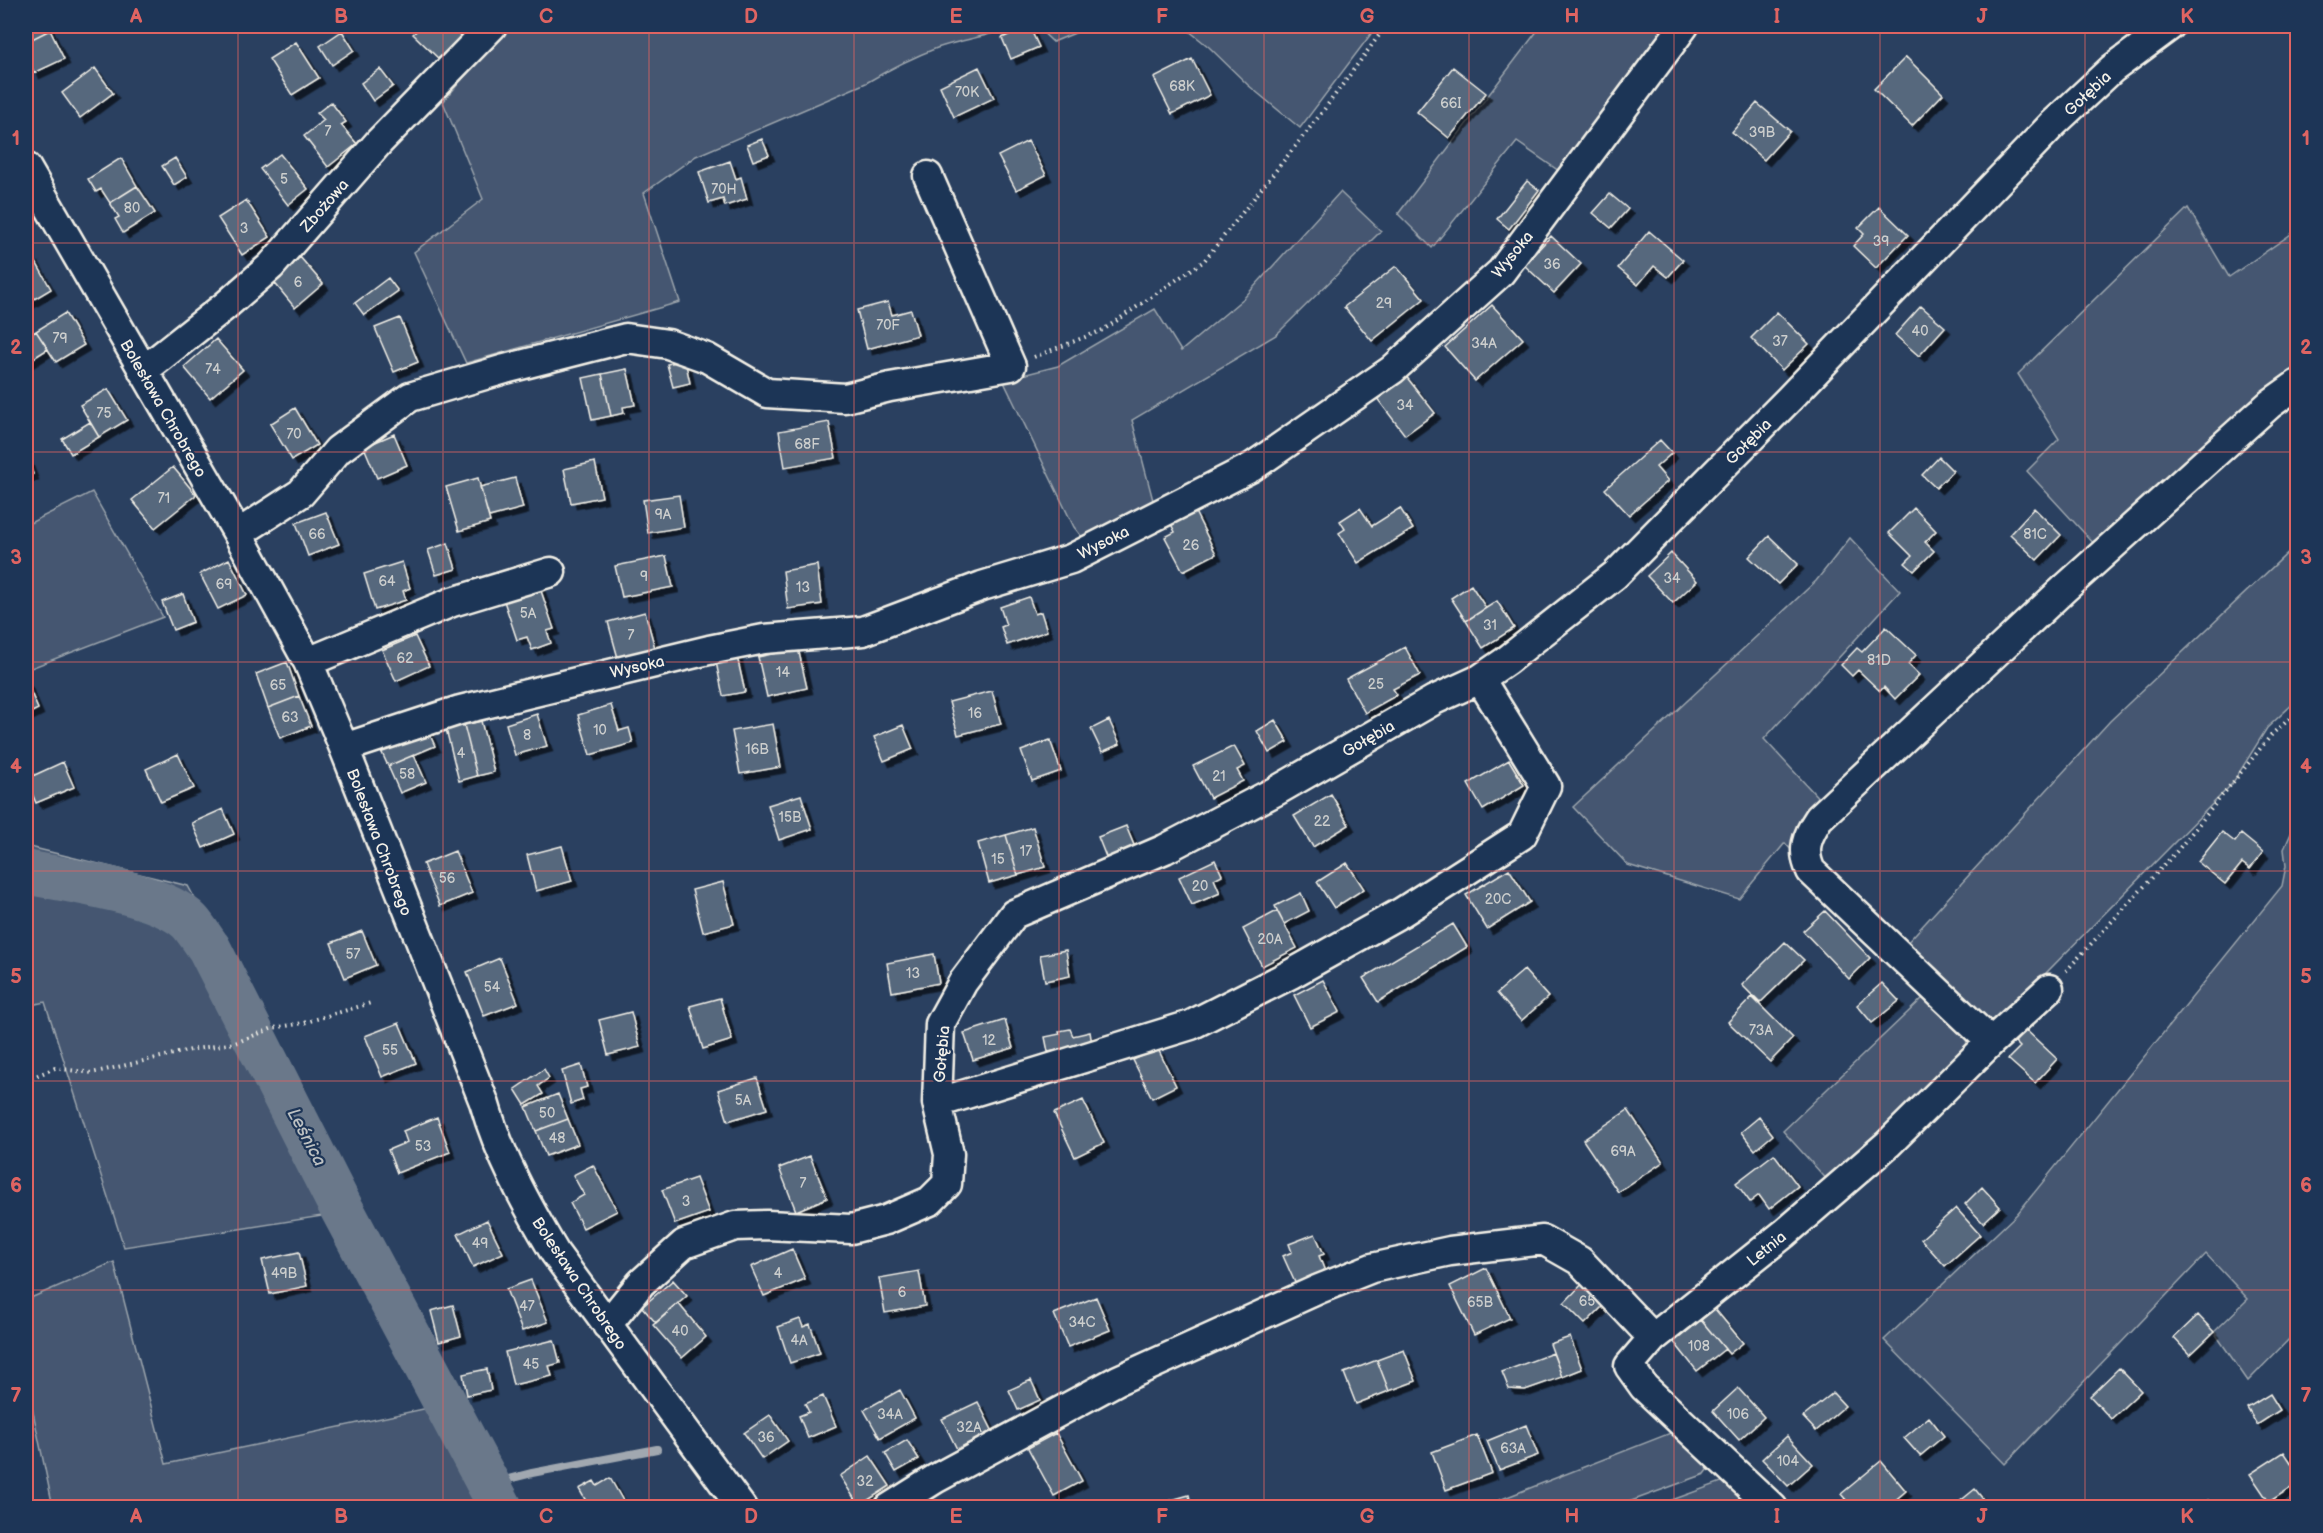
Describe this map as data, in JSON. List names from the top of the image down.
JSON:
{
  "streets": {
    "street": [
      "Gołębia",
      "Zbożowa",
      "Wysoka",
      "Bolesława Chrobrego",
      "Letnia"
    ]
  },
  "crossings": [
    ["Gołębia", "Bolesława Chrobrego"],
    ["Zbożowa", "Bolesława Chrobrego"],
    ["Wysoka", "Bolesława Chrobrego"]
  ],
  "water": ["Leśnica"],
  "house_numbers": [
    "68K",
    "70K",
    "66I",
    "7",
    "39B",
    "5",
    "70H",
    "80",
    "3",
    "39",
    "36",
    "6",
    "29",
    "70F",
    "40",
    "79",
    "37",
    "34A",
    "74",
    "34",
    "75",
    "70",
    "68F",
    "71",
    "9A",
    "66",
    "81C",
    "26",
    "9",
    "34",
    "64",
    "69",
    "13",
    "5A",
    "31",
    "7",
    "62",
    "81D",
    "14",
    "25",
    "65",
    "16",
    "63",
    "10",
    "8",
    "16B",
    "4",
    "58",
    "21",
    "15B",
    "22",
    "17",
    "15",
    "56",
    "20",
    "20C",
    "20A",
    "57",
    "13",
    "54",
    "73A",
    "12",
    "55",
    "5A",
    "50",
    "48",
    "53",
    "69A",
    "7",
    "3",
    "49",
    "49B",
    "4",
    "6",
    "65",
    "65B",
    "47",
    "34C",
    "40",
    "4A",
    "108",
    "45",
    "34A",
    "106",
    "32A",
    "36",
    "63A",
    "104",
    "32"
  ],
  "grid": {
    "columns": [
      "A",
      "B",
      "C",
      "D",
      "E",
      "F",
      "G",
      "H",
      "I",
      "J",
      "K"
    ],
    "rows": [
      "1",
      "2",
      "3",
      "4",
      "5",
      "6",
      "7"
    ]
  }
}
